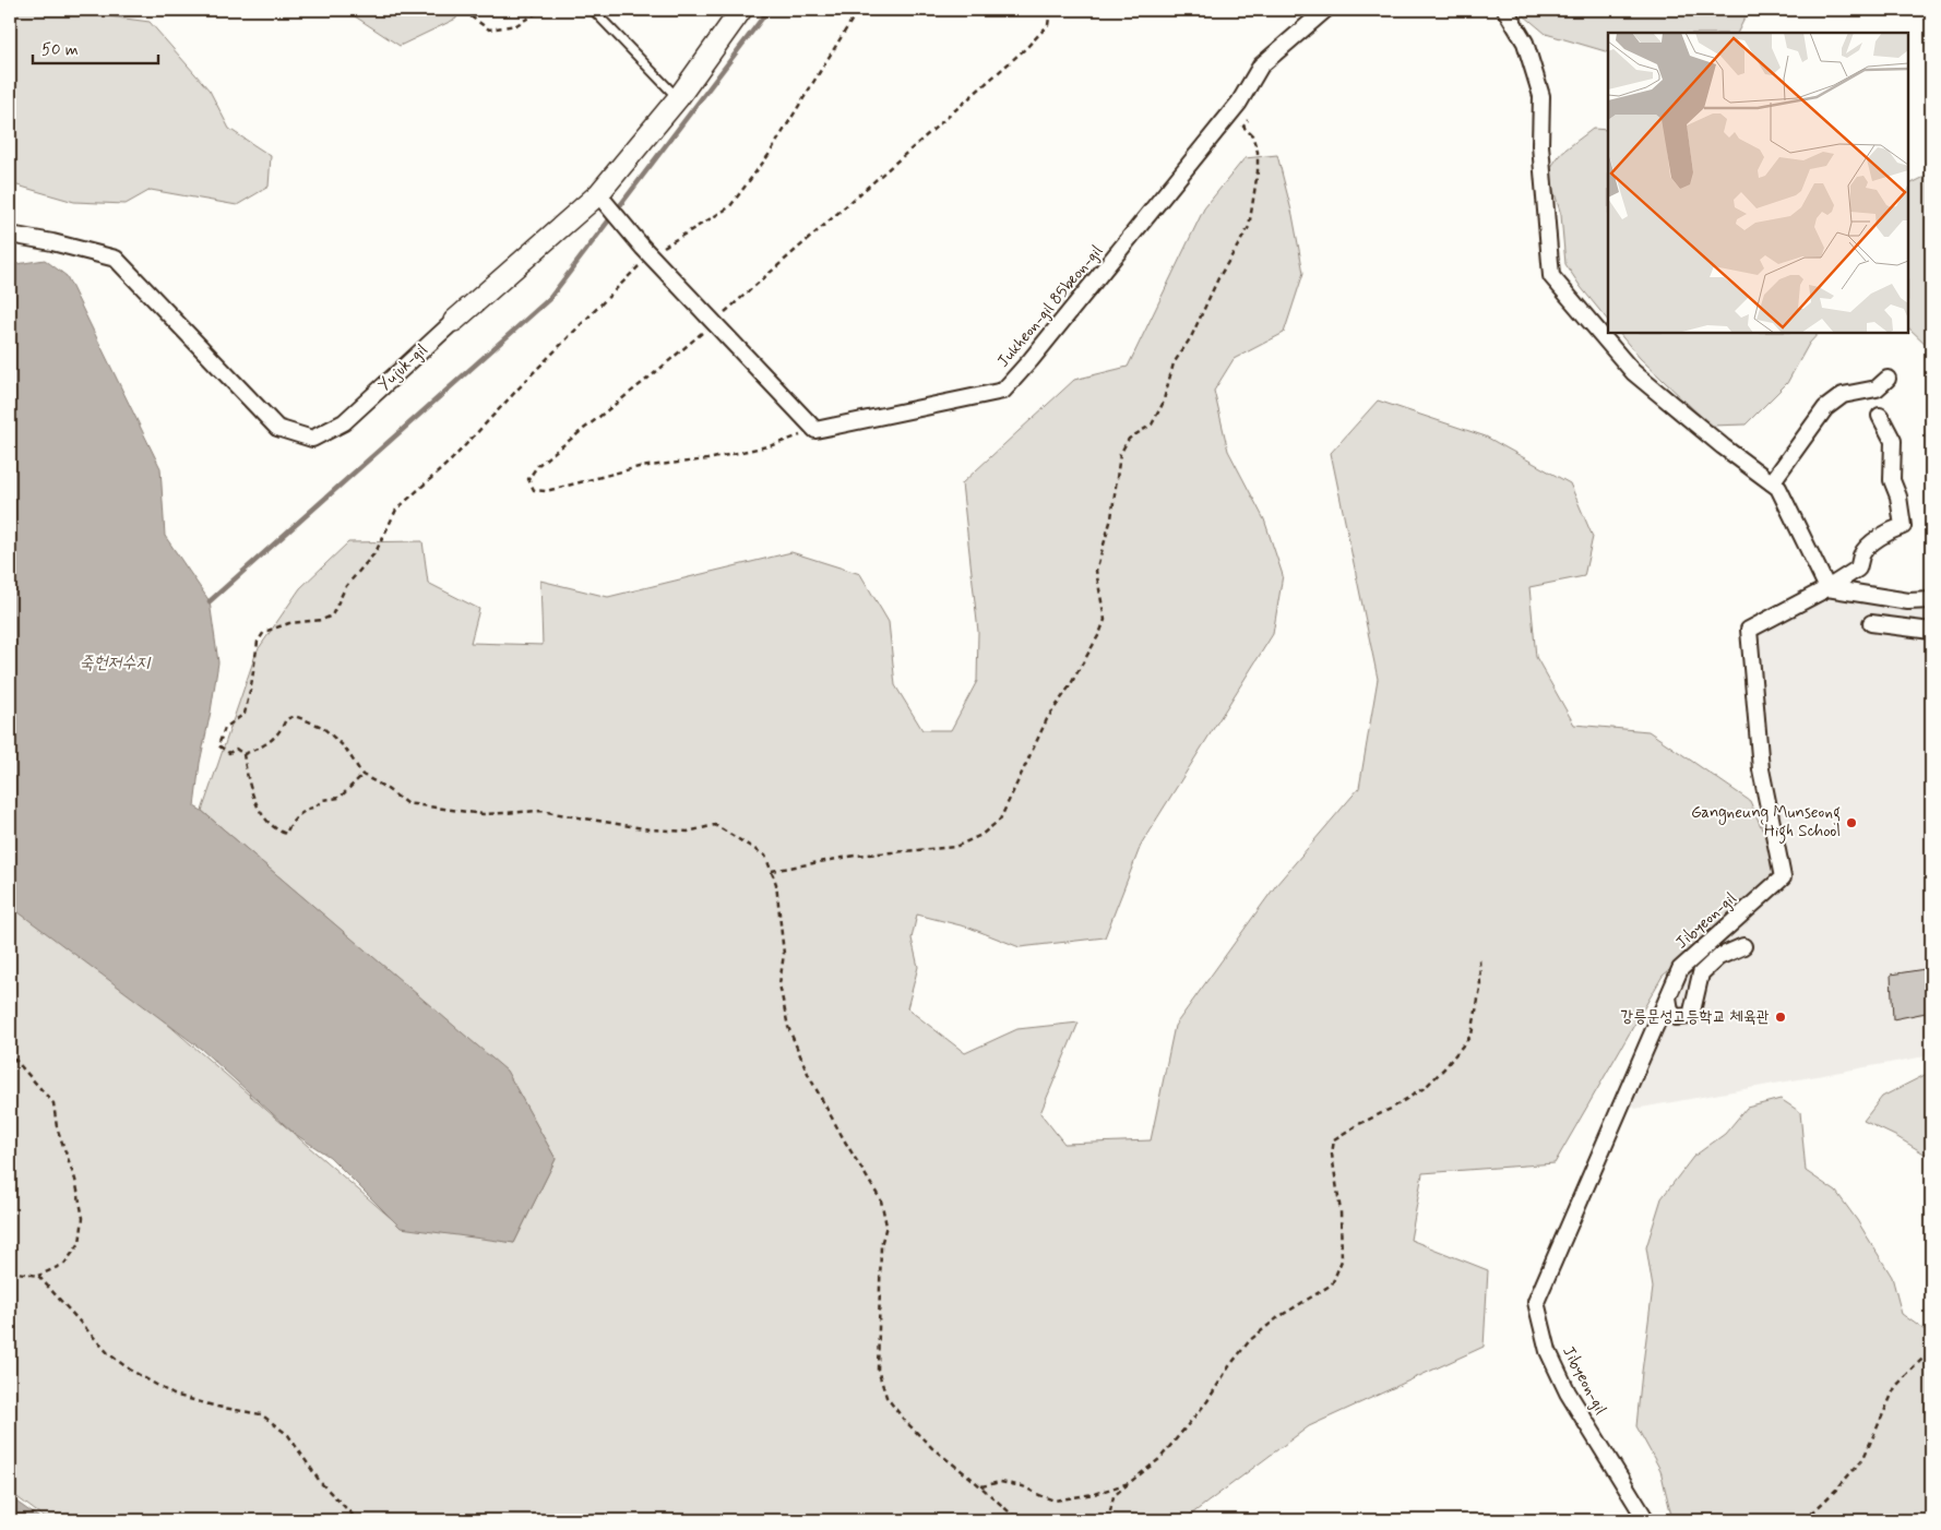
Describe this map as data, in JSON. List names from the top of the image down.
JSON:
{
  "streets": {
    "street": ["Jukheon-gil 85beon-gil", "Yujuk-gil", "Jibyeon-gil"]
  },
  "water": ["죽헌저수지"],
  "places": ["Gangneung Munseong High School", "강릉문성고등학교 체육관"],
  "scale_bar": "50 m"
}
